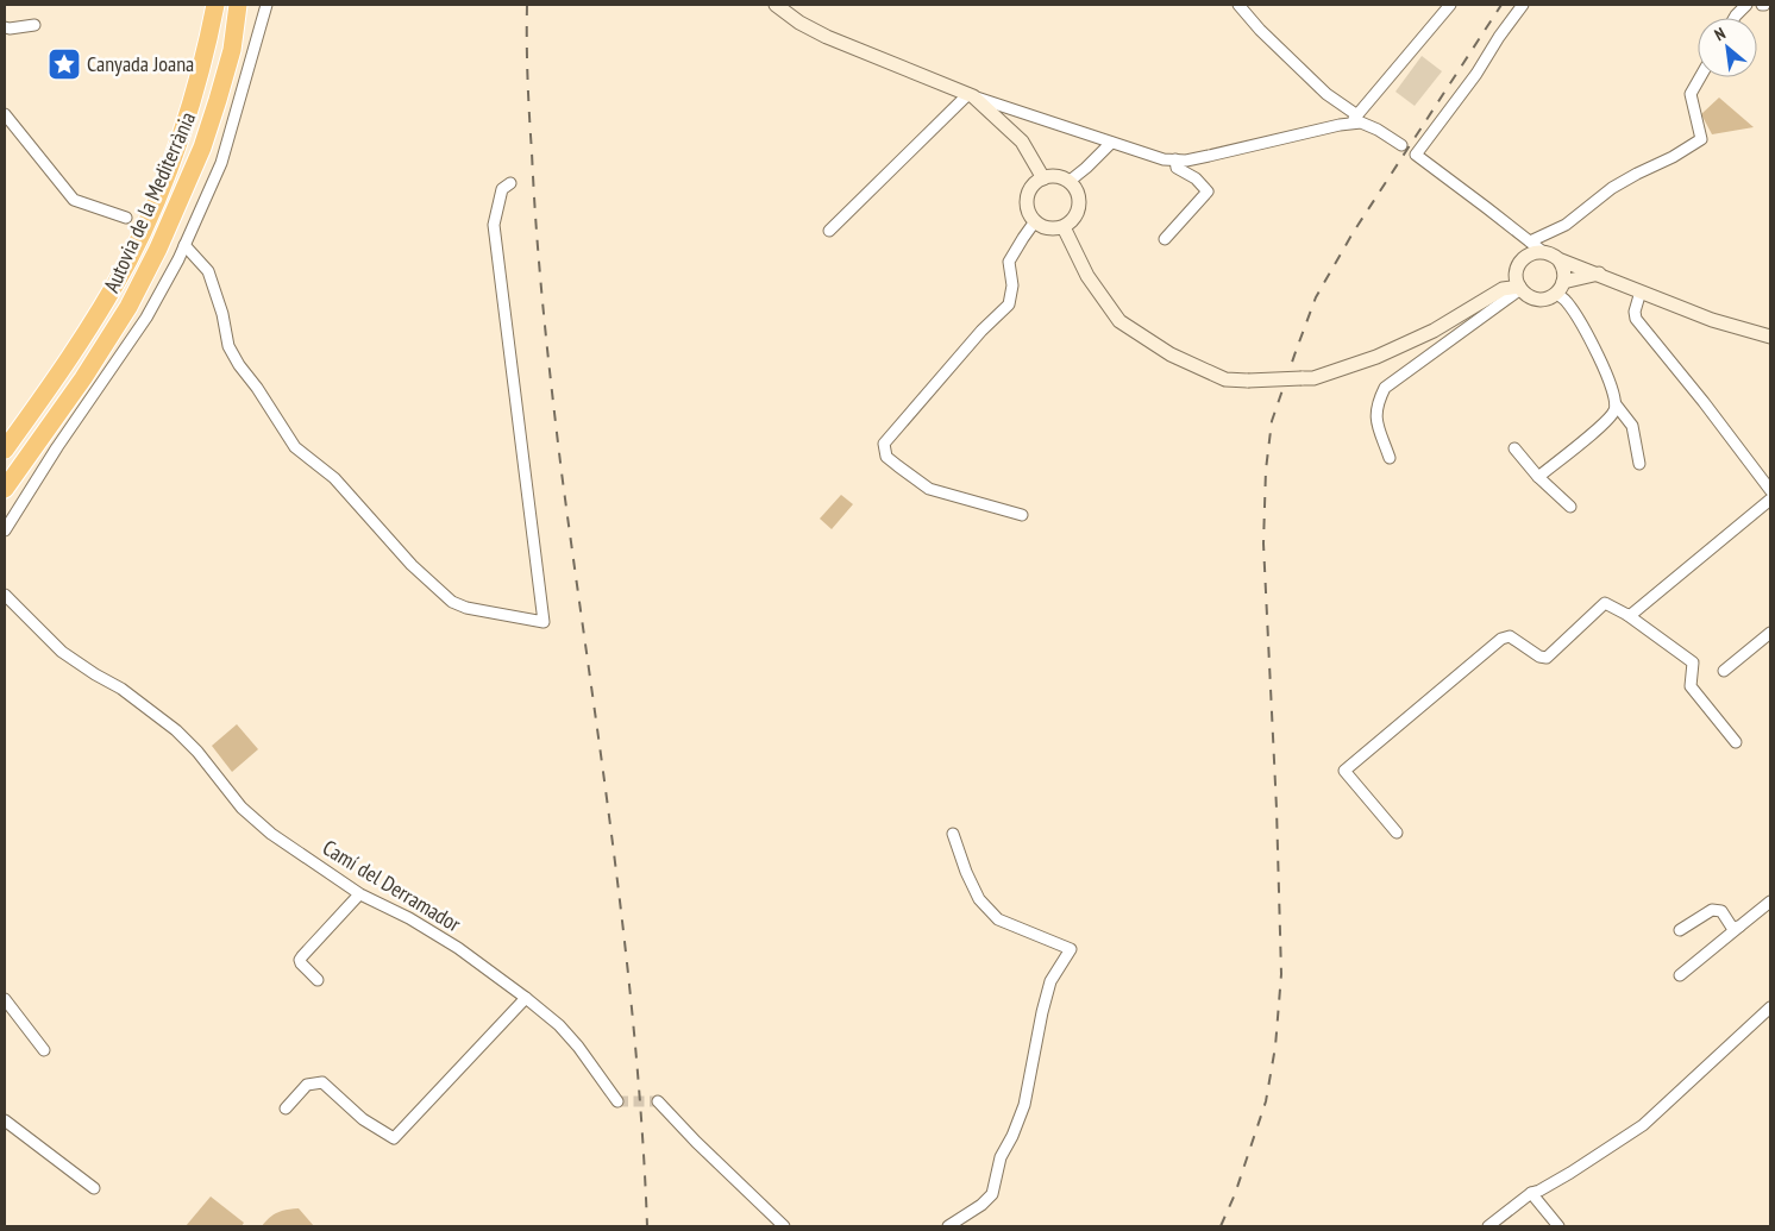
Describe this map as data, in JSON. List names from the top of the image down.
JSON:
{
  "streets": {
    "highway": ["Autovia de la Mediterrània"],
    "street": ["Camí del Derramador"]
  },
  "places": {
    "place": ["Canyada Joana"]
  },
  "north": "top left"
}
